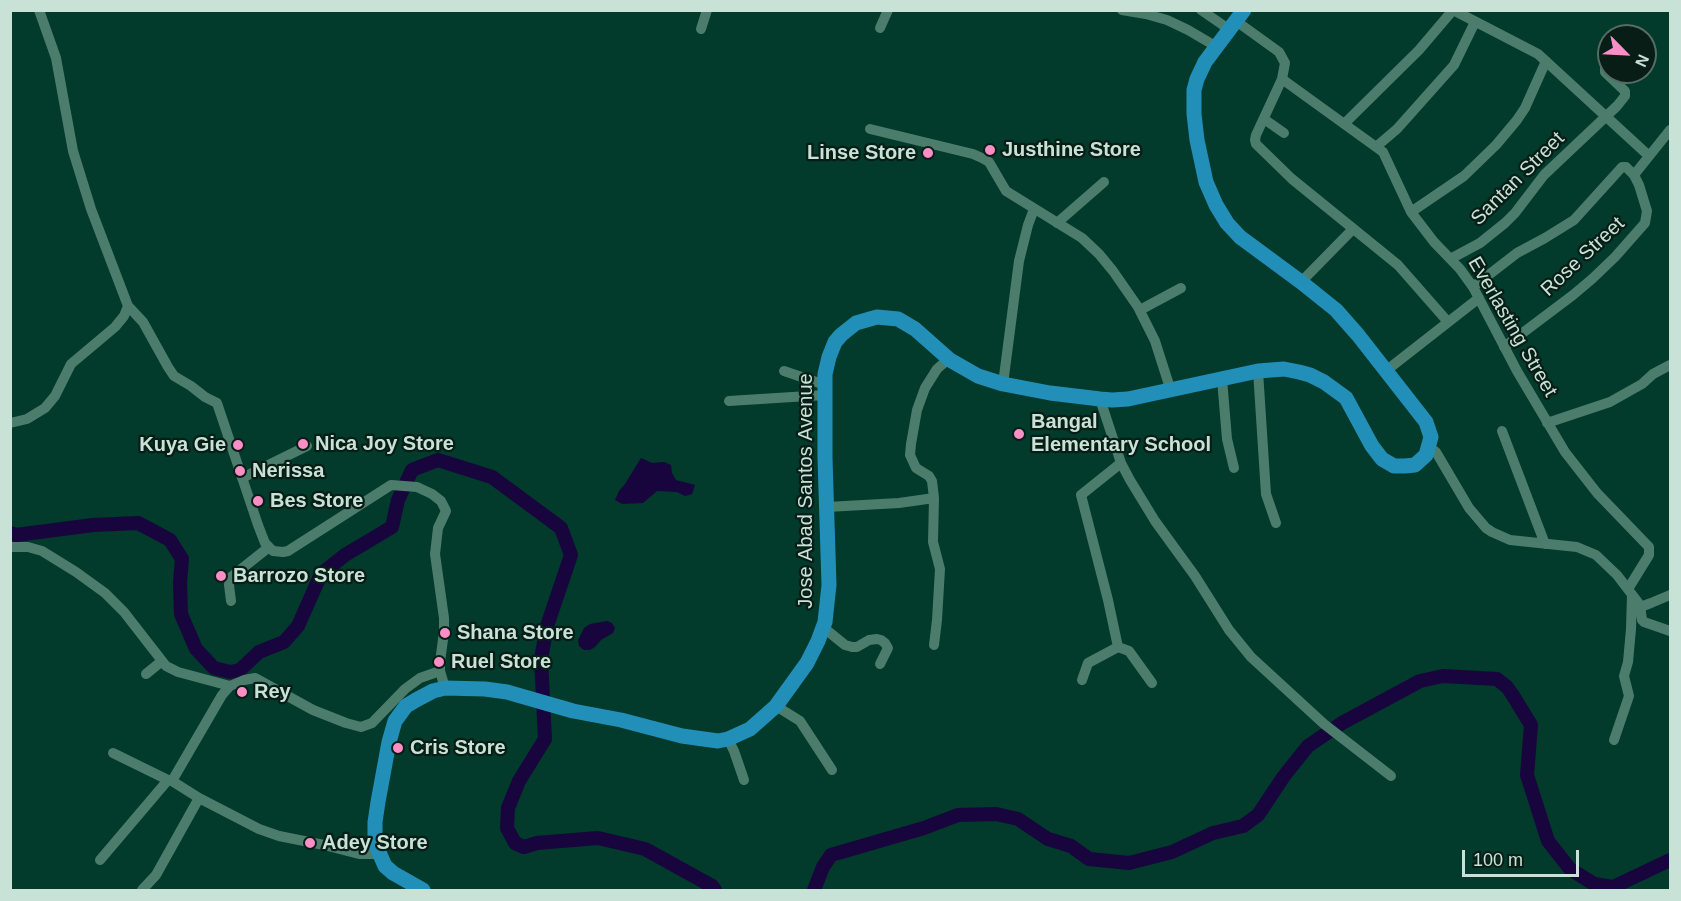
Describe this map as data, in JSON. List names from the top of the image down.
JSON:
{
  "streets": {
    "highway": ["Jose Abad Santos Avenue"],
    "street": ["Santan Street", "Rose Street", "Everlasting Street"]
  },
  "crossings": [
    ["Santan Street", "Everlasting Street"],
    ["Rose Street", "Everlasting Street"]
  ],
  "places": [
    "Justhine Store",
    "Linse Store",
    "Bangal Elementary School",
    "Nica Joy Store",
    "Kuya Gie",
    "Nerissa",
    "Bes Store",
    "Barrozo Store",
    "Shana Store",
    "Ruel Store",
    "Rey",
    "Cris Store",
    "Adey Store"
  ],
  "scale_bar": "100 m",
  "north": "bottom right"
}
